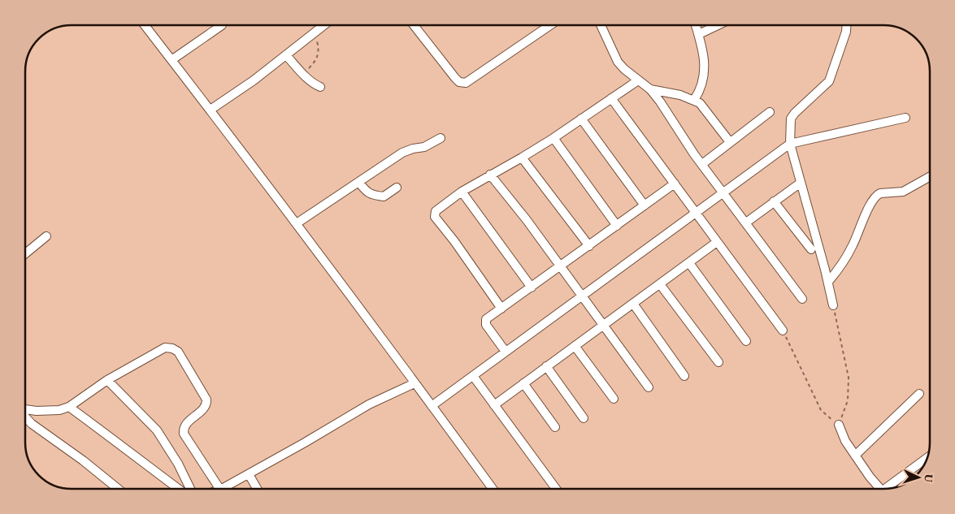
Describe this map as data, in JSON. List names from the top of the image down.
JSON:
{
  "north": "right"
}
